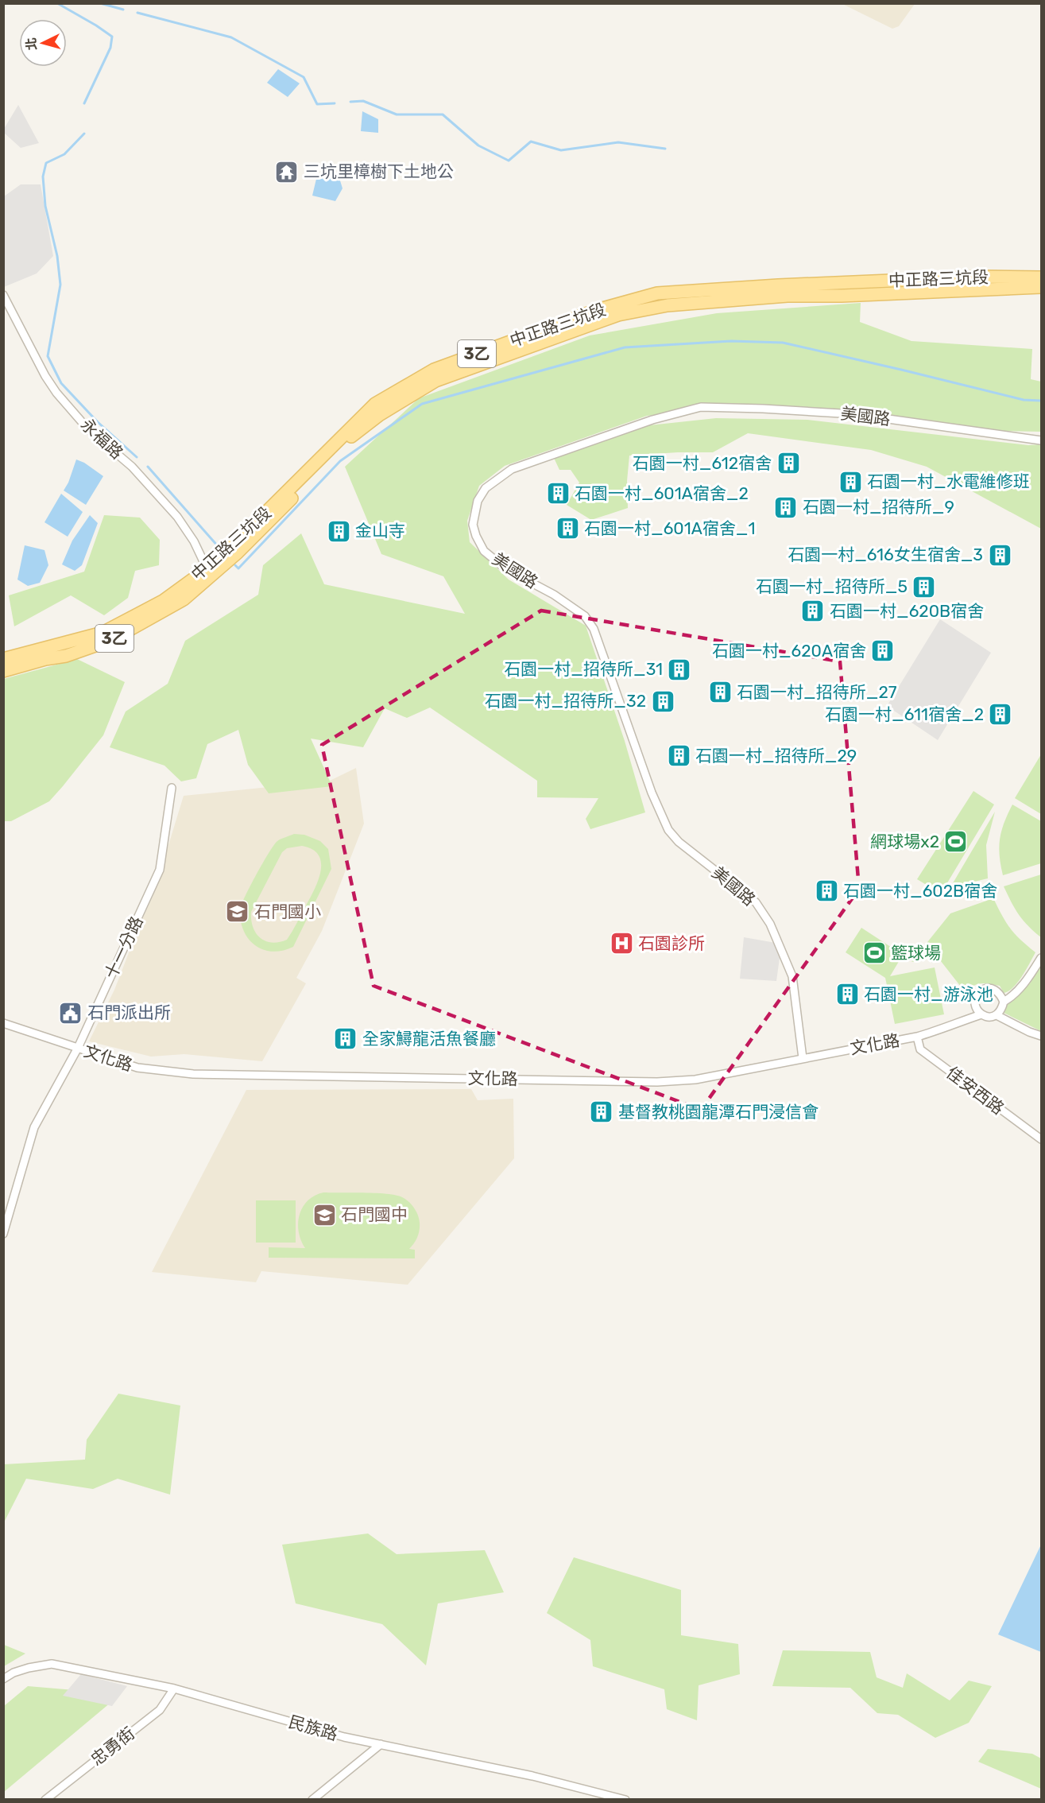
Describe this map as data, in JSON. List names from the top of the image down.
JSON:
{
  "streets": {
    "main road": ["中正路三坑段", "3乙"],
    "street": [
      "美國路",
      "永福路",
      "十一分路",
      "文化路",
      "佳安西路",
      "民族路",
      "忠勇街"
    ]
  },
  "crossings": [
    ["中正路三坑段", "永福路"],
    ["美國路", "文化路"],
    ["十一分路", "文化路"],
    ["文化路", "佳安西路"],
    ["民族路", "忠勇街"]
  ],
  "places": {
    "temple": ["三坑里樟樹下土地公"],
    "building": [
      "石園一村_612宿舍",
      "石園一村_水電維修班",
      "石園一村_601A宿舍_2",
      "石園一村_招待所_9",
      "石園一村_601A宿舍_1",
      "金山寺",
      "石園一村_616女生宿舍_3",
      "石園一村_招待所_5",
      "石園一村_620B宿舍",
      "石園一村_620A宿舍",
      "石園一村_招待所_31",
      "石園一村_招待所_27",
      "石園一村_招待所_32",
      "石園一村_611宿舍_2",
      "石園一村_招待所_29",
      "石園一村_602B宿舍",
      "石園一村_游泳池",
      "全家鱘龍活魚餐廳",
      "基督教桃園龍潭石門浸信會"
    ],
    "sports": ["網球場x2", "籃球場"],
    "school or university": ["石門國小", "石門國中"],
    "hospital": ["石園診所"],
    "public building": ["石門派出所"]
  },
  "north": "left"
}
